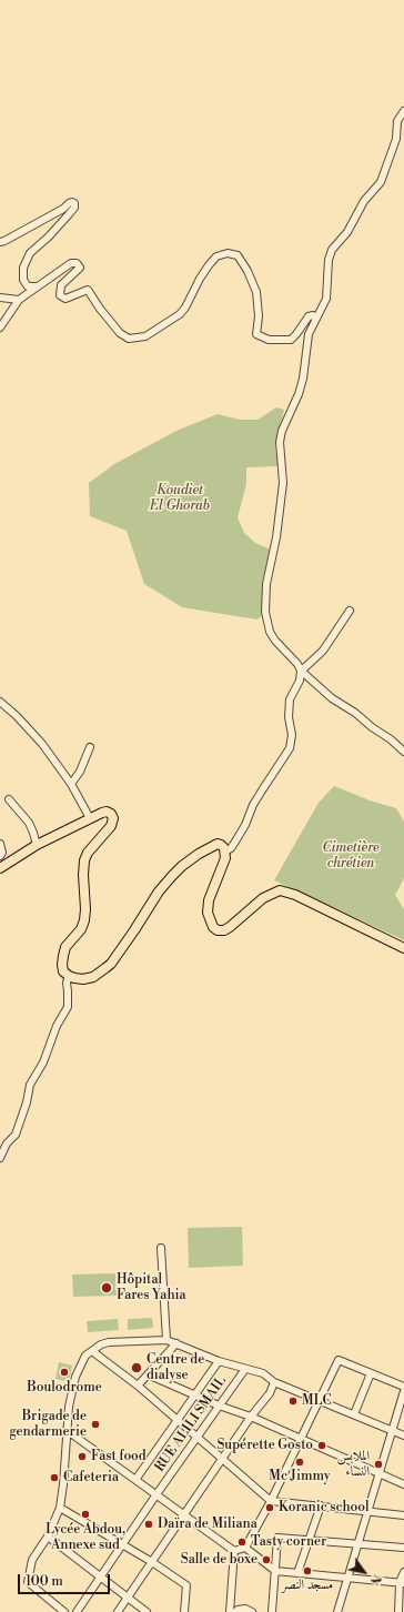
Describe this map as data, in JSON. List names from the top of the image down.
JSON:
{
  "streets": {
    "street": ["RUE ALILI SMAIL"]
  },
  "parks": ["Koudiet El Ghorab", "Cimetière chrétien"],
  "places": [
    "Hôpital Fares Yahia",
    "Centre de dialyse",
    "Boulodrome",
    "MLC",
    "Brigade de gendarmerie",
    "Supérette Gosto",
    "Fast food",
    "Mc Jimmy",
    "الملابس النساء",
    "Cafeteria",
    "Koranic school",
    "Lycée Abdou, Annexe sud",
    "Daïra de Miliana",
    "Tasty corner",
    "Salle de boxe",
    "مسجد النصر"
  ],
  "scale_bar": "100 m",
  "north": "bottom right"
}
